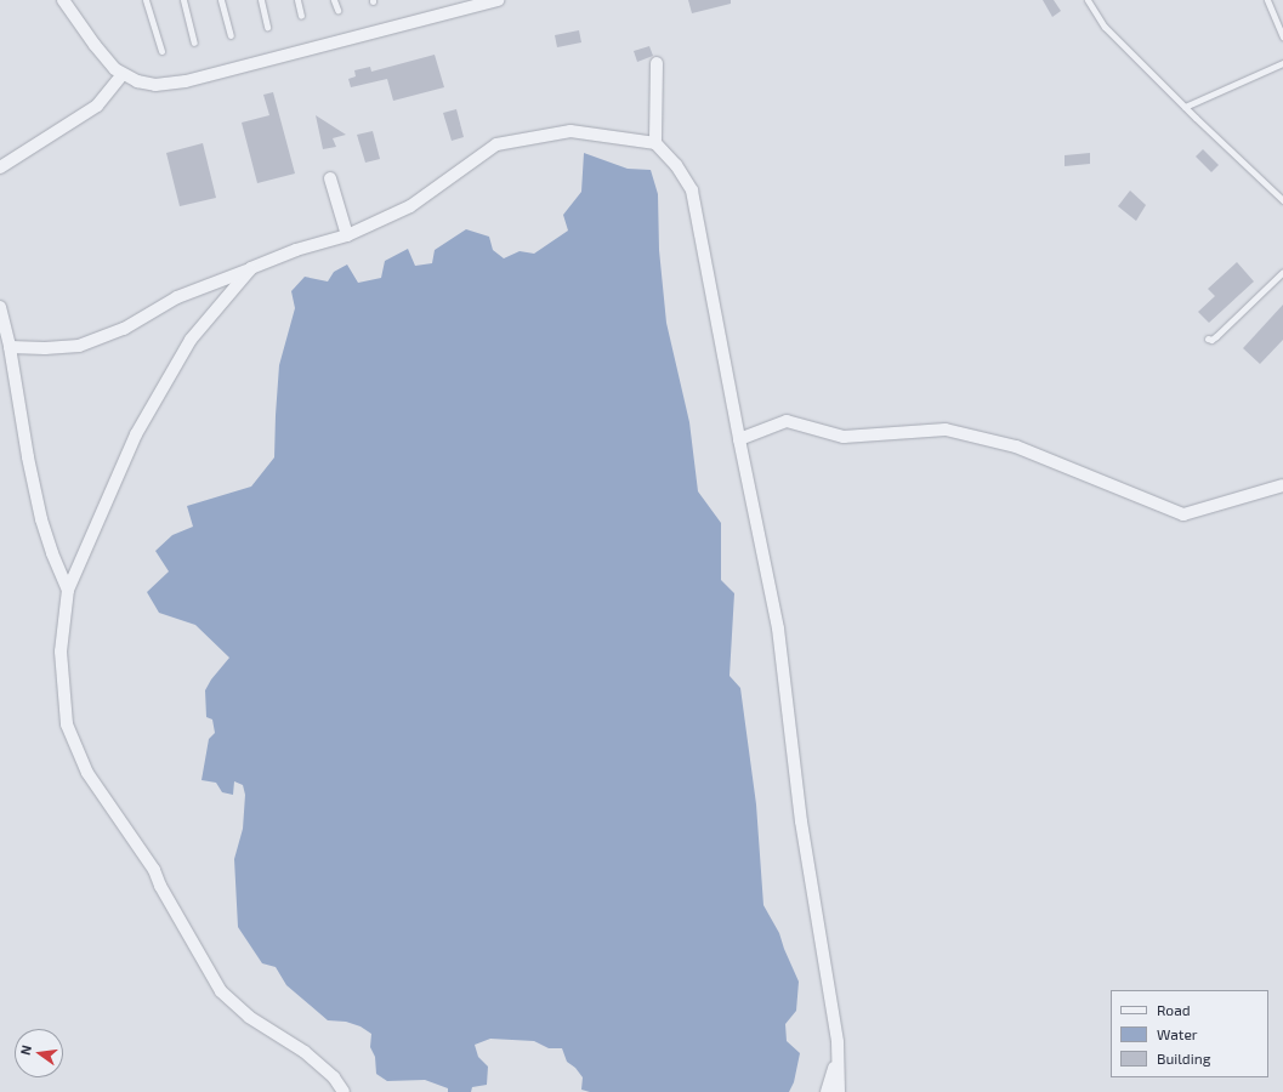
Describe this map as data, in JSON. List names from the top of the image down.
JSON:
{
  "legend": ["Road", "Water", "Building"],
  "north": "left"
}
